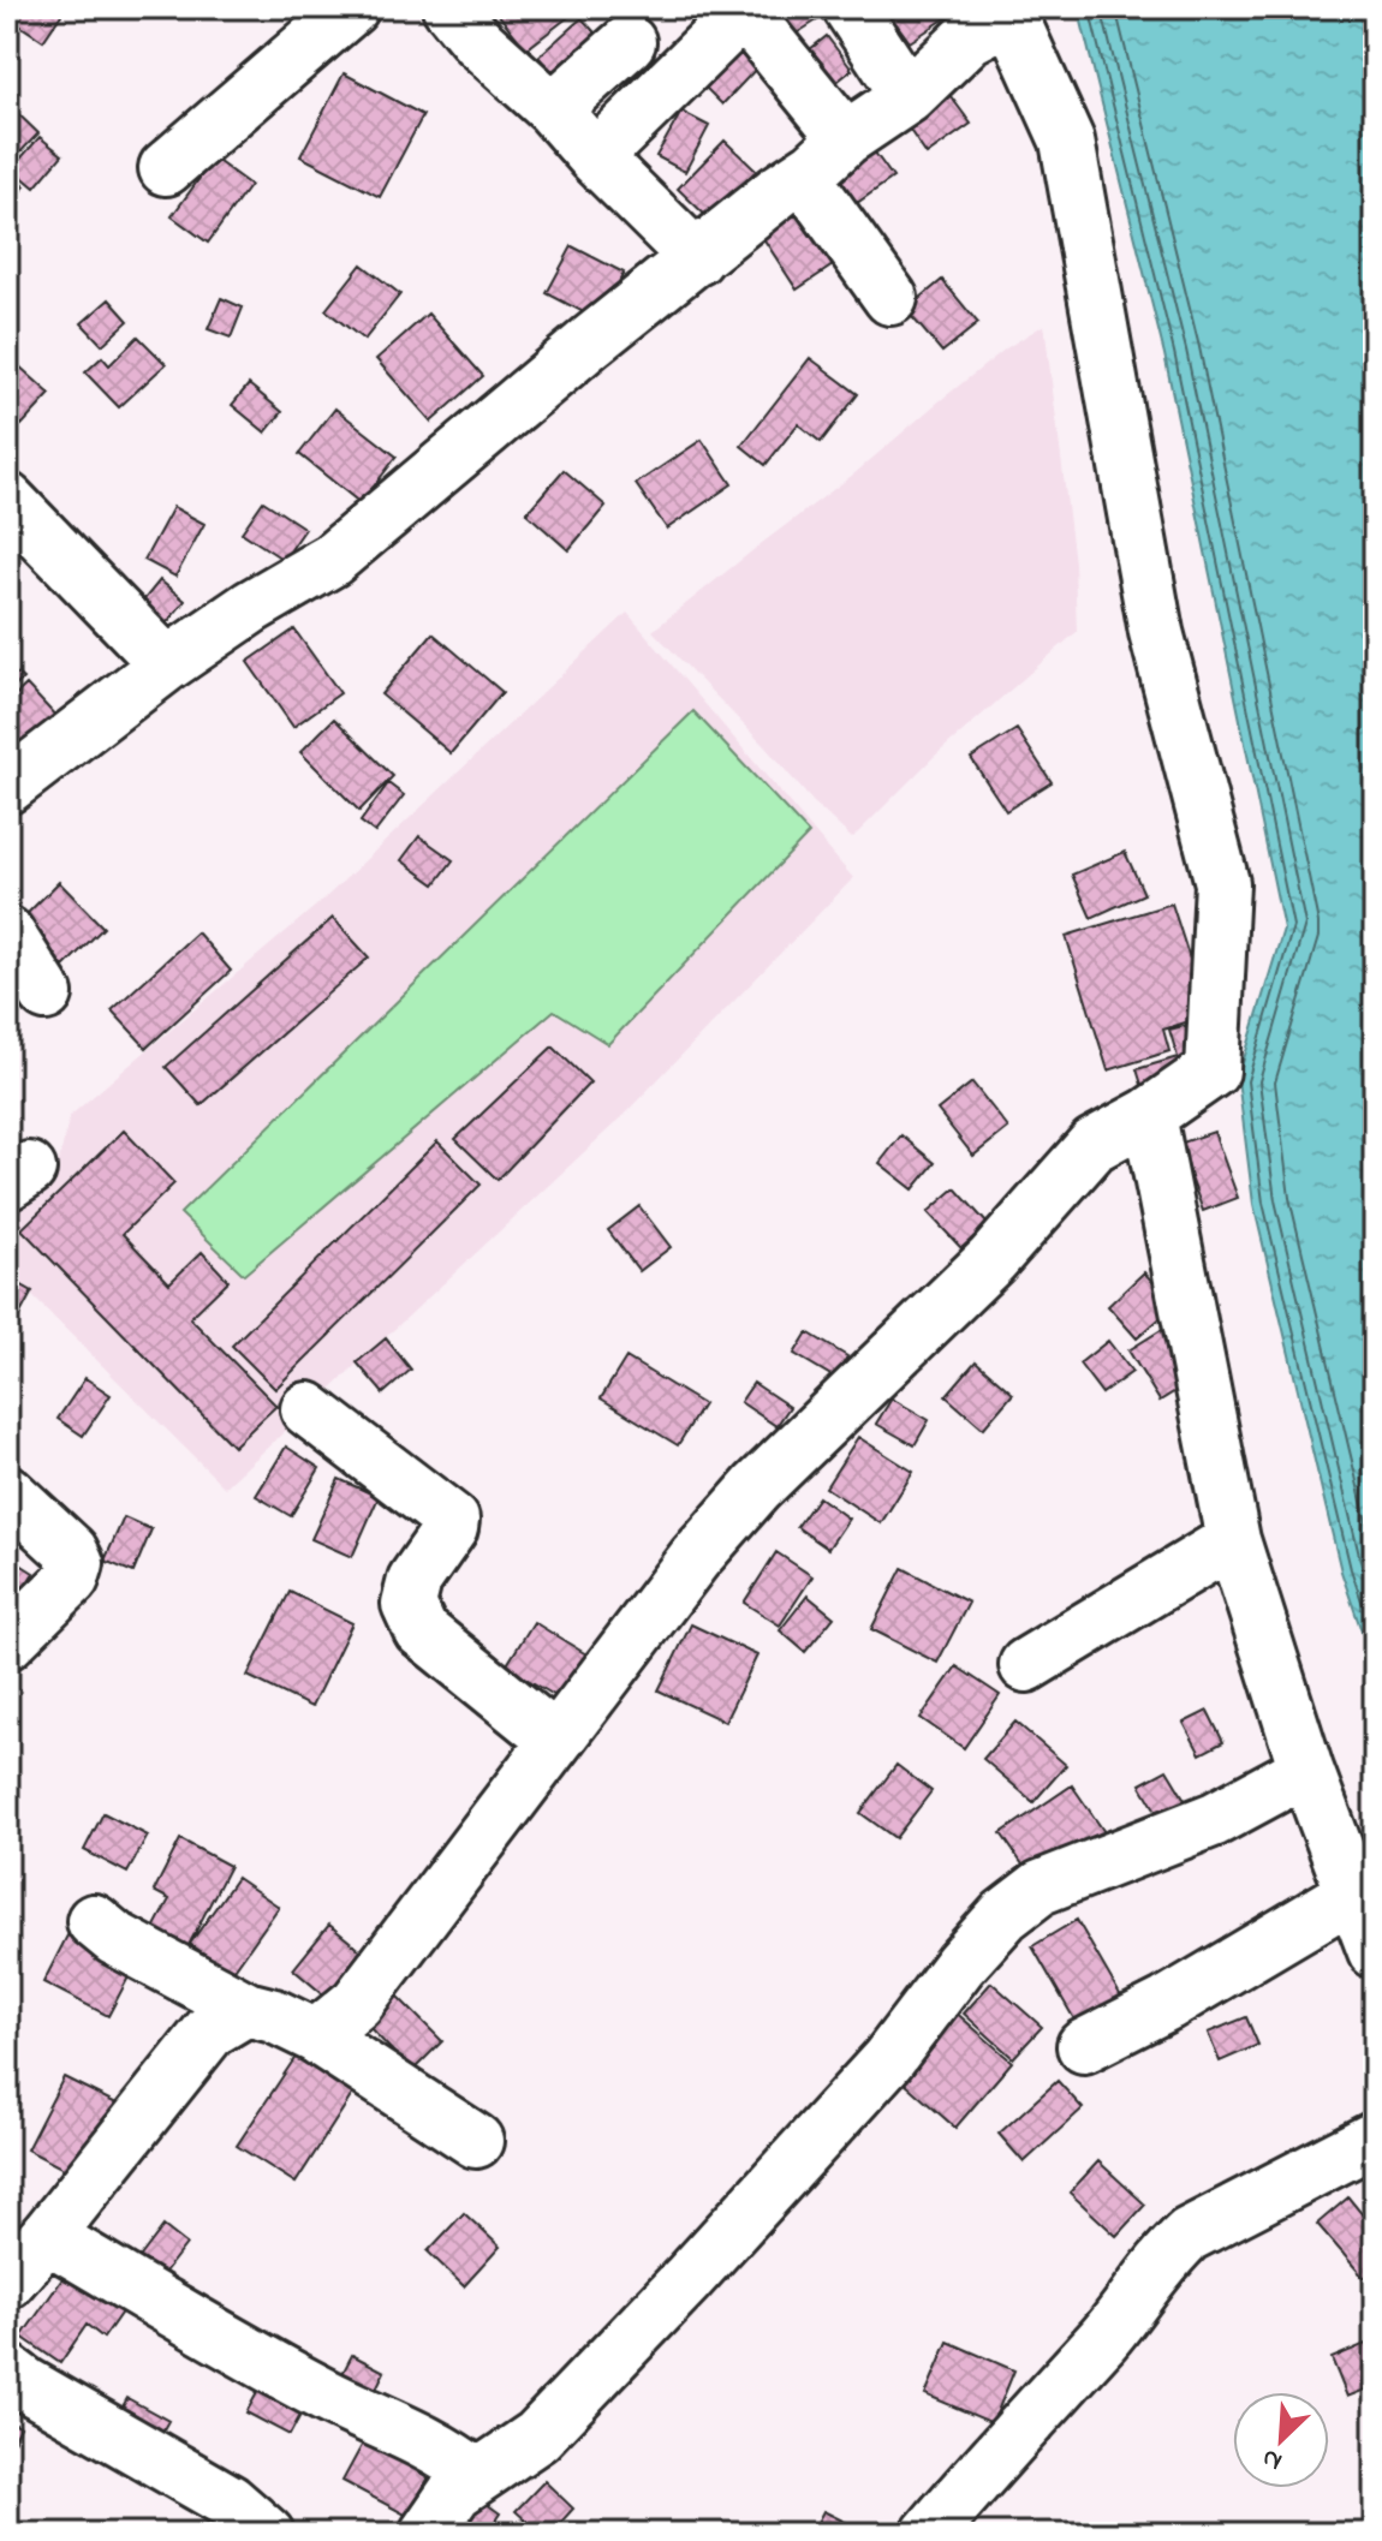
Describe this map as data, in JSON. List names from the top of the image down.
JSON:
{
  "north": "bottom left"
}
